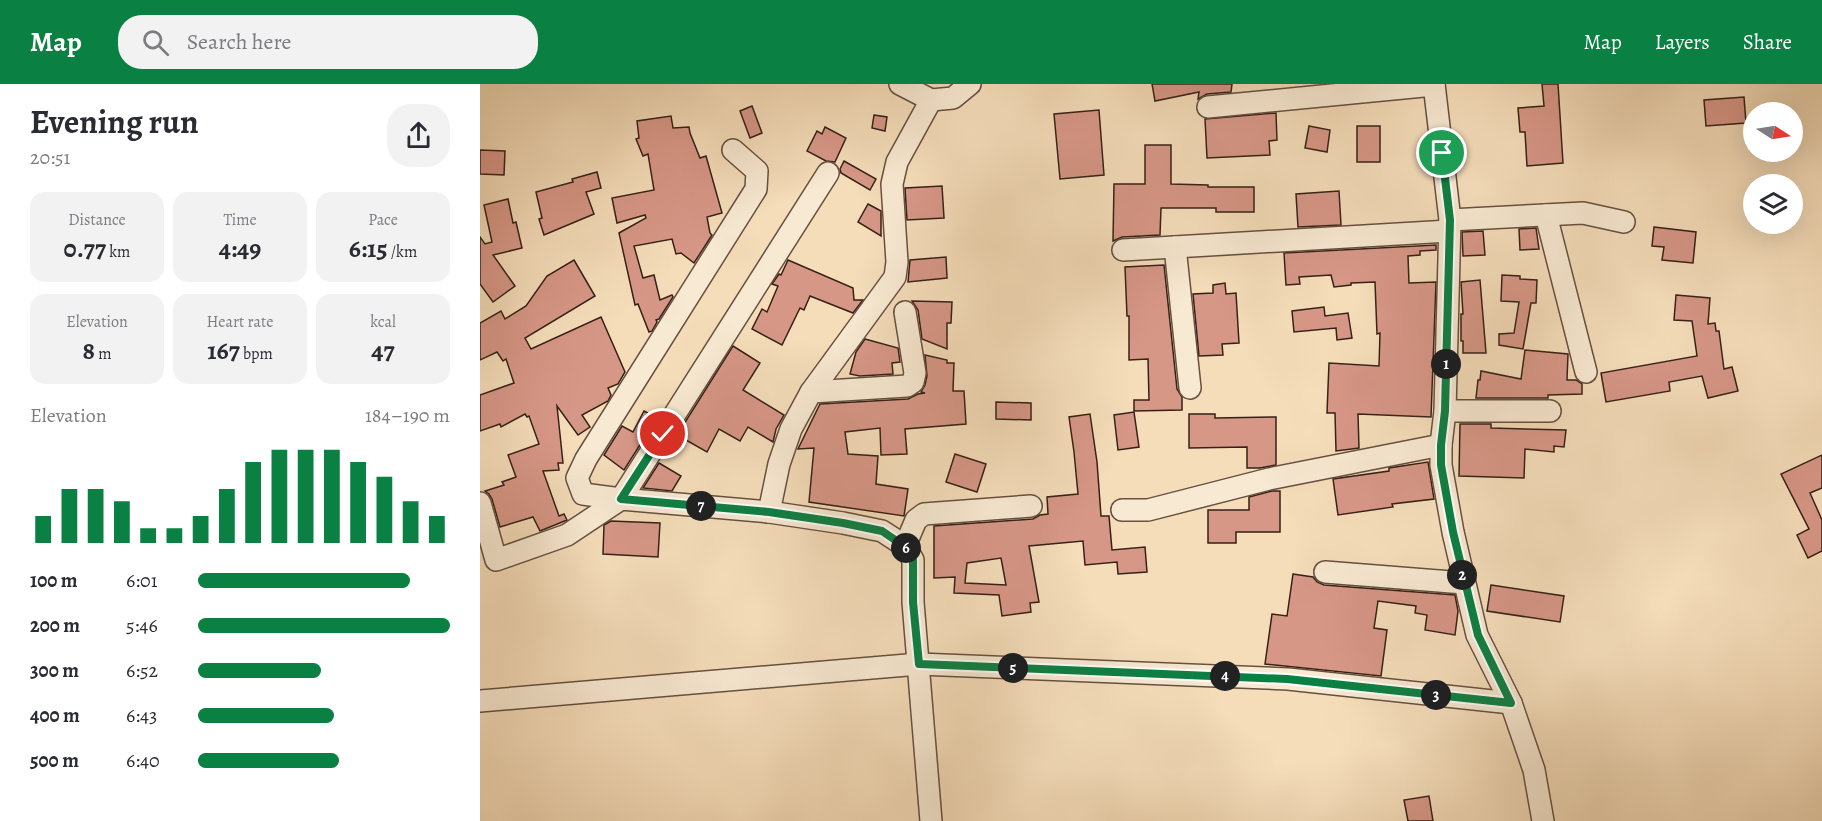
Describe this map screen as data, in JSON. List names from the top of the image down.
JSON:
{
  "north": "right",
  "page": {
    "header": "Map",
    "search": "Search here",
    "nav": ["Map", "Layers", "Share"],
    "heading": ["Evening run", "20:51"],
    "stats": [
      ["Distance", "0.77 km"],
      ["Time", "4:49"],
      ["Pace", "6:15 /km"],
      ["Elevation", "8 m"],
      ["Heart rate", "167 bpm"],
      ["kcal", "47"]
    ],
    "pins": [
      "1",
      "7",
      "6",
      "2",
      "5",
      "4",
      "3"
    ],
    "chart": ["Elevation", "184–190 m"],
    "list": [
      {
        "name": "100 m",
        "note": "6:01"
      },
      {
        "name": "200 m",
        "note": "5:46"
      },
      {
        "name": "300 m",
        "note": "6:52"
      },
      {
        "name": "400 m",
        "note": "6:43"
      },
      {
        "name": "500 m",
        "note": "6:40"
      }
    ]
  }
}
